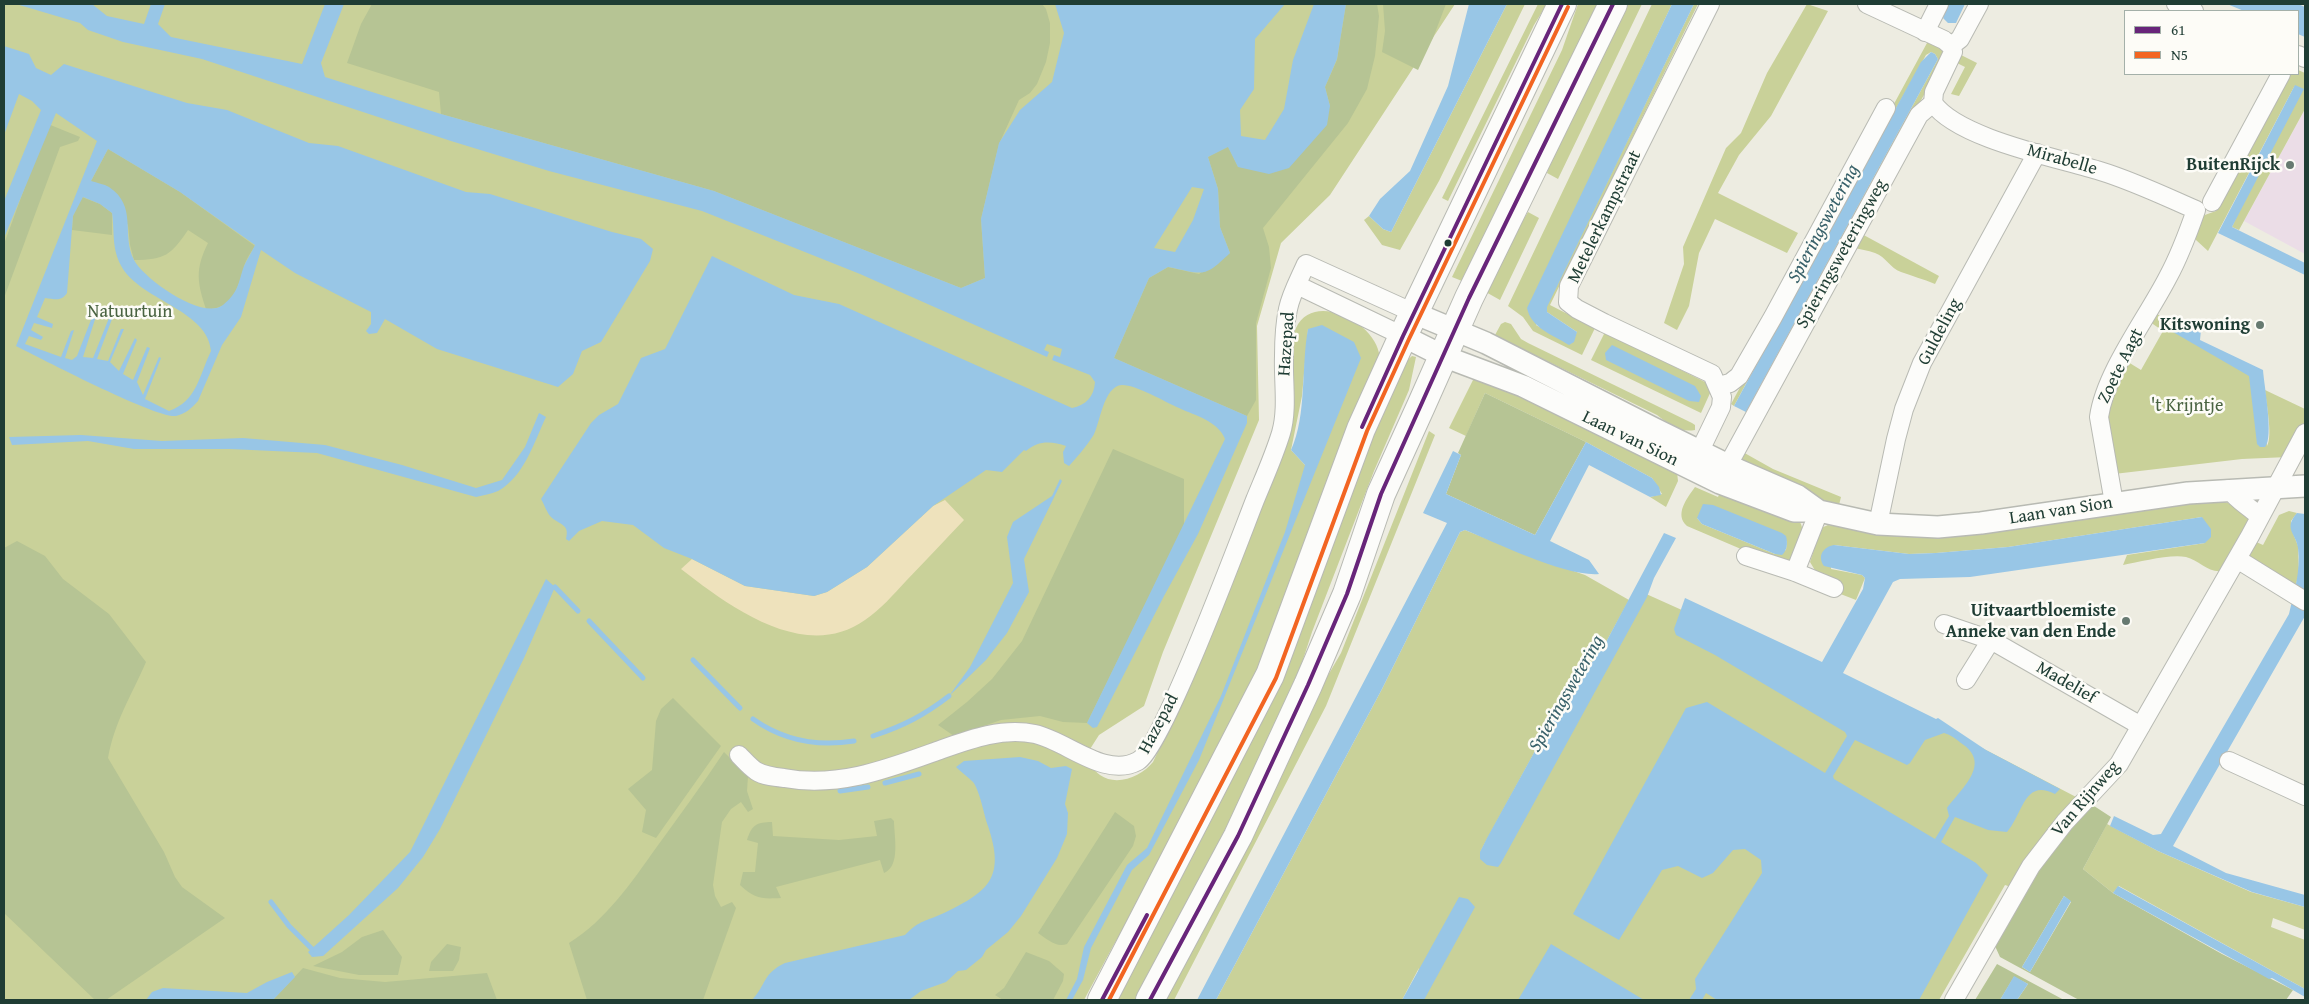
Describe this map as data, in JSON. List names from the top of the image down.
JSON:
{
  "streets": {
    "street": [
      "Mirabelle",
      "Metelerkampstraat",
      "Spieringsweteringweg",
      "Guldeling",
      "Hazepad",
      "Zoete Aagt",
      "Laan van Sion",
      "Madelief",
      "Van Rijnweg"
    ]
  },
  "crossings": [
    ["Mirabelle", "Spieringsweteringweg"],
    ["Mirabelle", "Guldeling"],
    ["Mirabelle", "Zoete Aagt"],
    ["Metelerkampstraat", "Spieringsweteringweg"],
    ["Spieringsweteringweg", "Laan van Sion"],
    ["Guldeling", "Laan van Sion"],
    ["Hazepad", "Laan van Sion"],
    ["Zoete Aagt", "Laan van Sion"],
    ["Laan van Sion", "Van Rijnweg"],
    ["Madelief", "Van Rijnweg"]
  ],
  "water": ["Spieringswetering"],
  "parks": ["Natuurtuin", "'t Krijntje"],
  "places": ["BuitenRijck", "Kitswoning", "Uitvaartbloemiste Anneke van den Ende"],
  "lines": ["transit line 61", "transit line N5"],
  "legend": ["61", "N5"]
}
